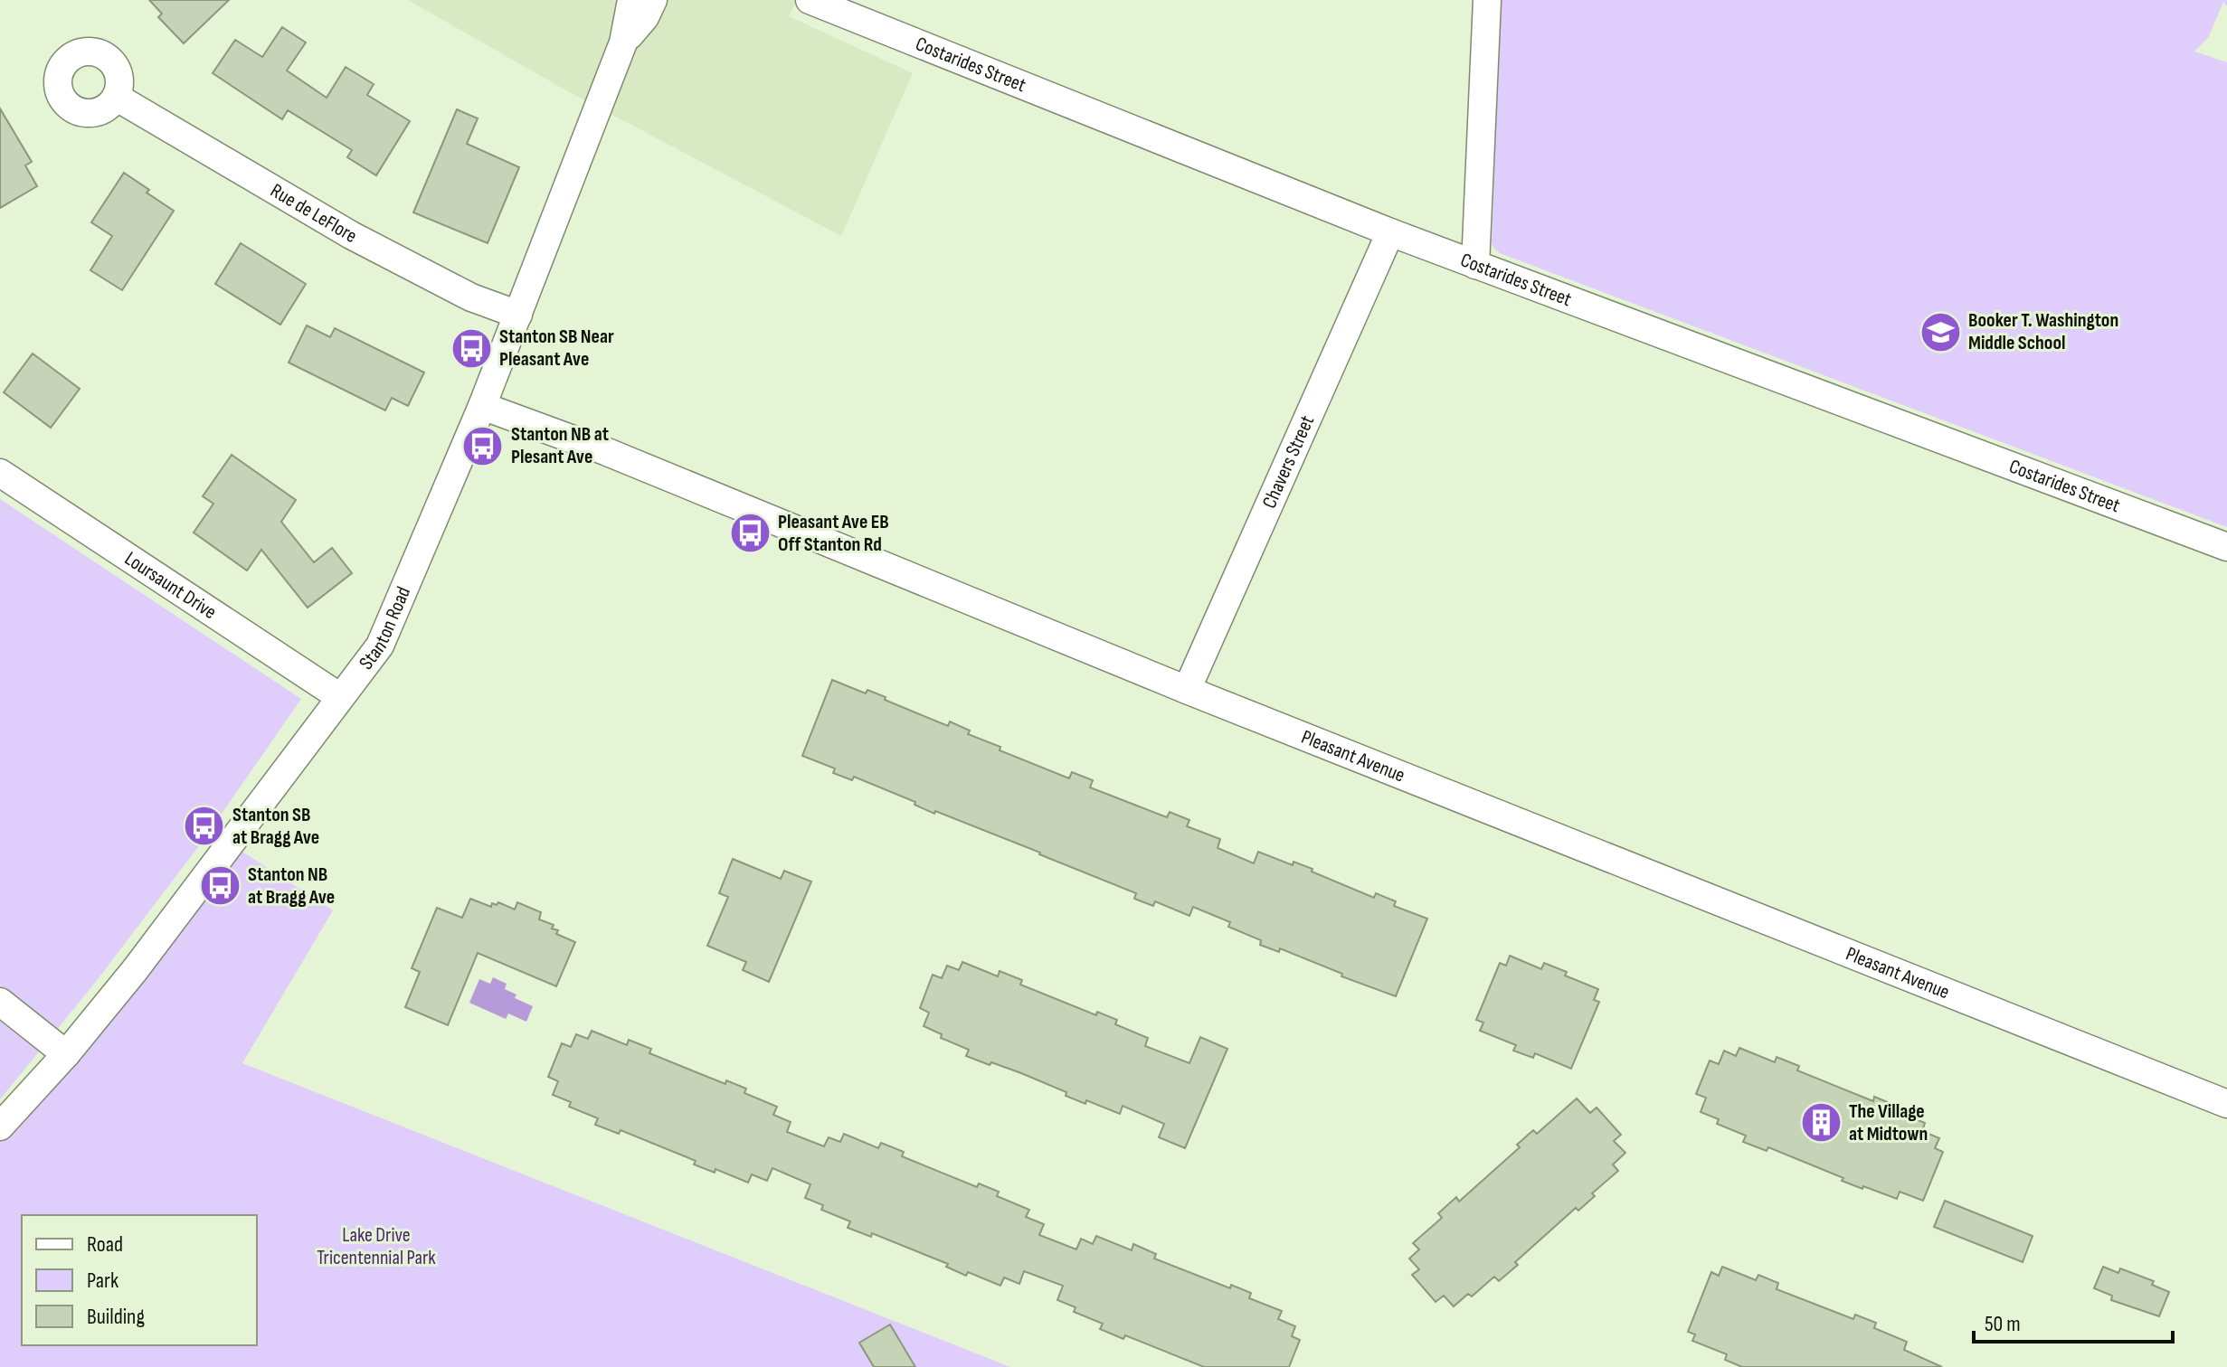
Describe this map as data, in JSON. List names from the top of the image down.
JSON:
{
  "streets": {
    "street": [
      "Costarides Street",
      "Rue de LeFlore",
      "Chavers Street",
      "Loursaunt Drive",
      "Stanton Road",
      "Pleasant Avenue"
    ]
  },
  "crossings": [
    ["Costarides Street", "Chavers Street"],
    ["Rue de LeFlore", "Stanton Road"],
    ["Chavers Street", "Pleasant Avenue"],
    ["Loursaunt Drive", "Stanton Road"],
    ["Stanton Road", "Pleasant Avenue"]
  ],
  "parks": ["Lake Drive Tricentennial Park"],
  "places": {
    "school or university": ["Booker T. Washington Middle School"],
    "bus stop": [
      "Stanton SB Near Pleasant Ave",
      "Stanton NB at Plesant Ave",
      "Pleasant Ave EB Off Stanton Rd",
      "Stanton SB at Bragg Ave",
      "Stanton NB at Bragg Ave"
    ],
    "building": ["The Village at Midtown"]
  },
  "legend": ["Road", "Park", "Building"],
  "scale_bar": "50 m"
}
